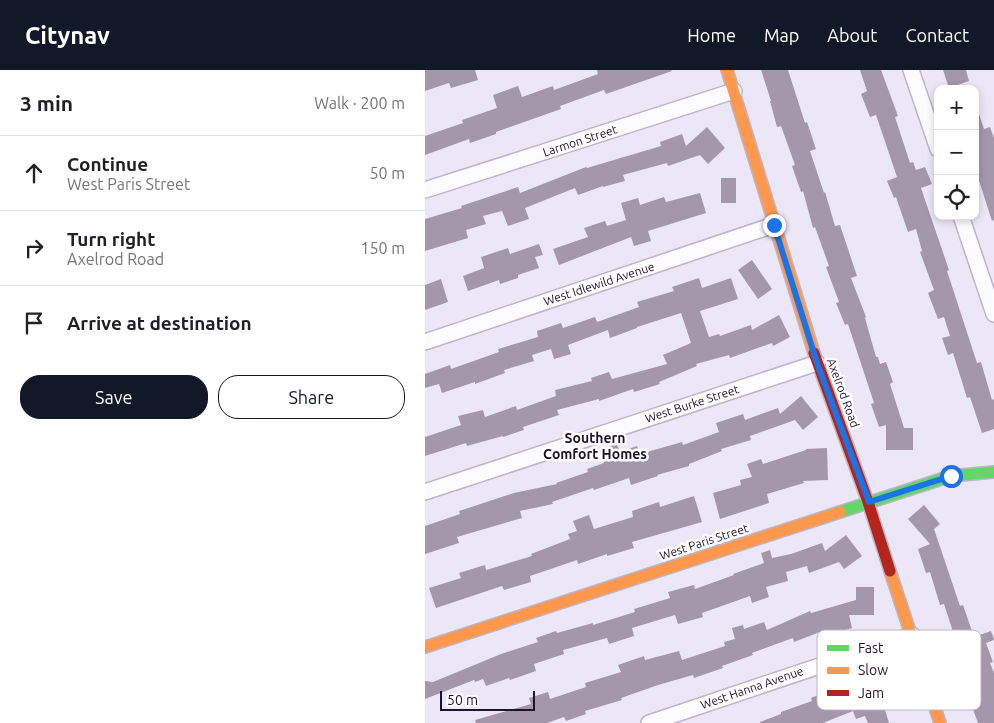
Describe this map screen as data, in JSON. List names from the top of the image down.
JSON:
{
  "streets": {
    "street": [
      "Larmon Street",
      "West Idlewild Avenue",
      "Axelrod Road",
      "West Burke Street",
      "West Paris Street",
      "West Hanna Avenue"
    ]
  },
  "crossings": [
    ["Larmon Street", "Axelrod Road"],
    ["West Idlewild Avenue", "Axelrod Road"],
    ["Axelrod Road", "West Burke Street"],
    ["Axelrod Road", "West Paris Street"]
  ],
  "districts": ["Southern Comfort Homes"],
  "legend": ["Fast", "Slow", "Jam"],
  "scale_bar": "50 m",
  "page": {
    "header": "Citynav",
    "nav": [
      "Home",
      "Map",
      "About",
      "Contact"
    ],
    "heading": ["3 min", "Walk · 200 m"],
    "map_buttons": ["+", "−"],
    "list": [
      ["Continue", "West Paris Street", "50 m"],
      ["Turn right", "Axelrod Road", "150 m"],
      "Arrive at destination"
    ],
    "buttons": ["Save", "Share"],
    "scale": "50 m"
  }
}
